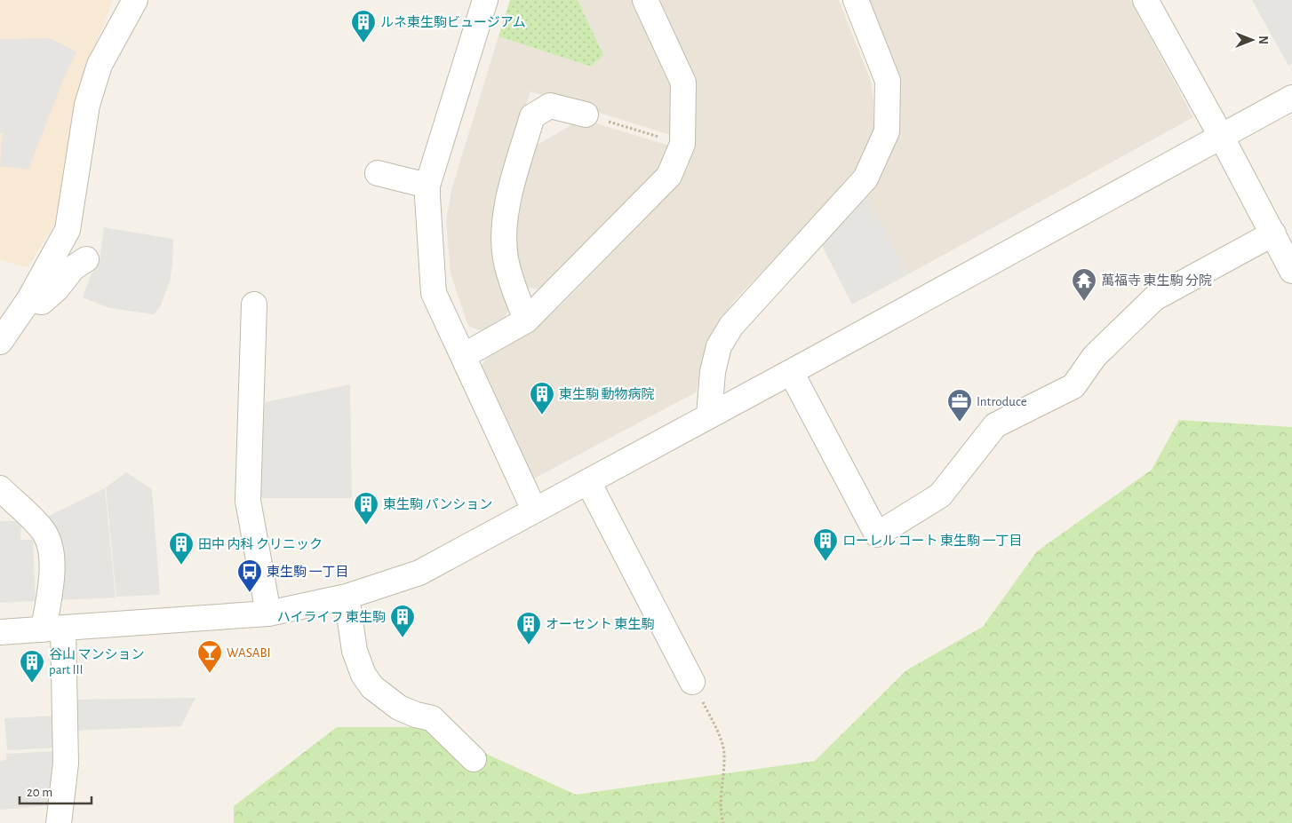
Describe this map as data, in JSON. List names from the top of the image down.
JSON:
{
  "places": {
    "building": [
      "ルネ東生駒ビュージアム",
      "東生駒 動物病院",
      "東生駒 パンション",
      "ローレル コート 東生駒 一丁目",
      "田中 内科 クリニック",
      "ハイライフ 東生駒",
      "オーセント 東生駒",
      "谷山 マンション part III"
    ],
    "temple": ["萬福寺 東生駒 分院"],
    "office": ["Introduce"],
    "bus stop": ["東生駒 一丁目"],
    "bar": ["WASABI"]
  },
  "scale_bar": "20 m",
  "north": "right"
}
